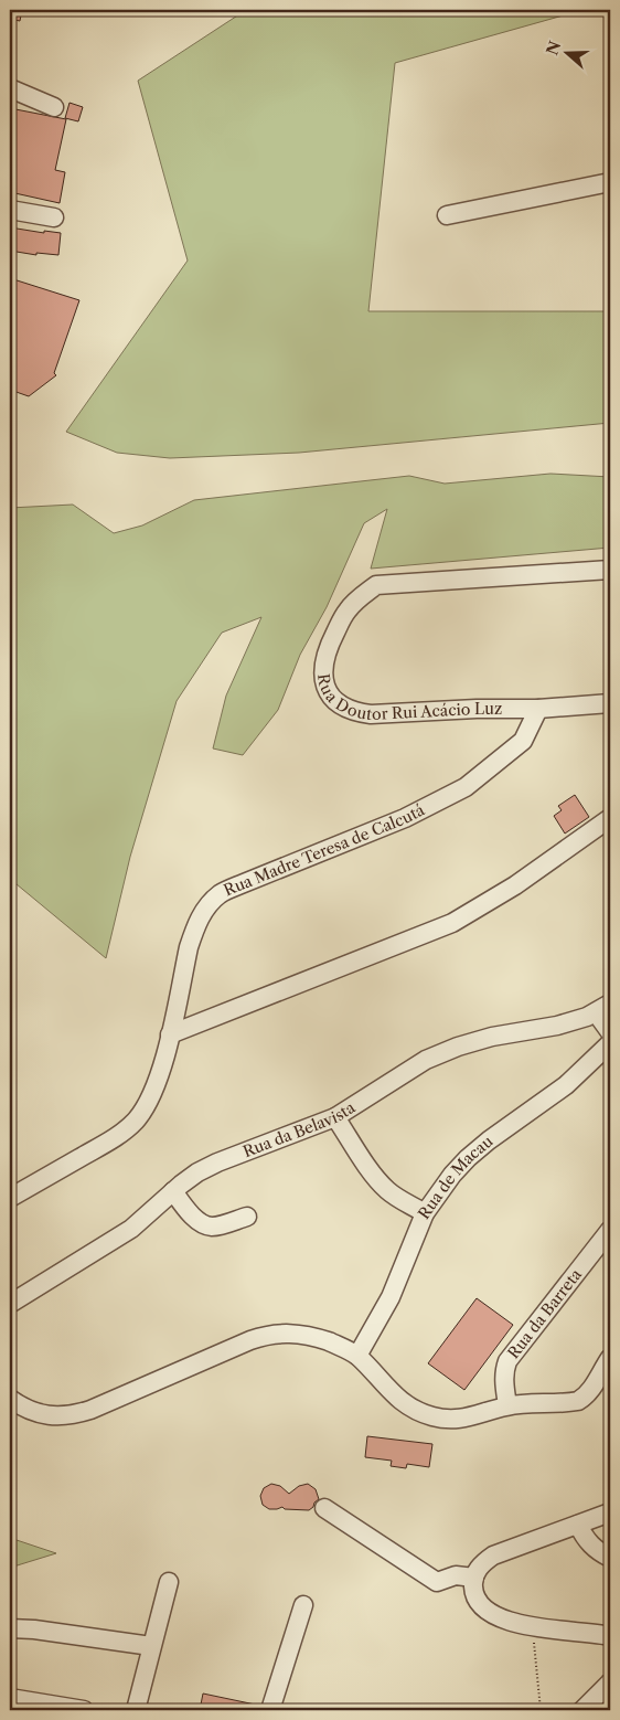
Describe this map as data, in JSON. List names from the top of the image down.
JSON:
{
  "streets": {
    "street": [
      "Rua Doutor Rui Acácio Luz",
      "Rua Madre Teresa de Calcutá",
      "Rua da Belavista",
      "Rua de Macau",
      "Rua da Barreta"
    ]
  },
  "crossings": [
    ["Rua Doutor Rui Acácio Luz", "Rua Madre Teresa de Calcutá"]
  ],
  "north": "left"
}
